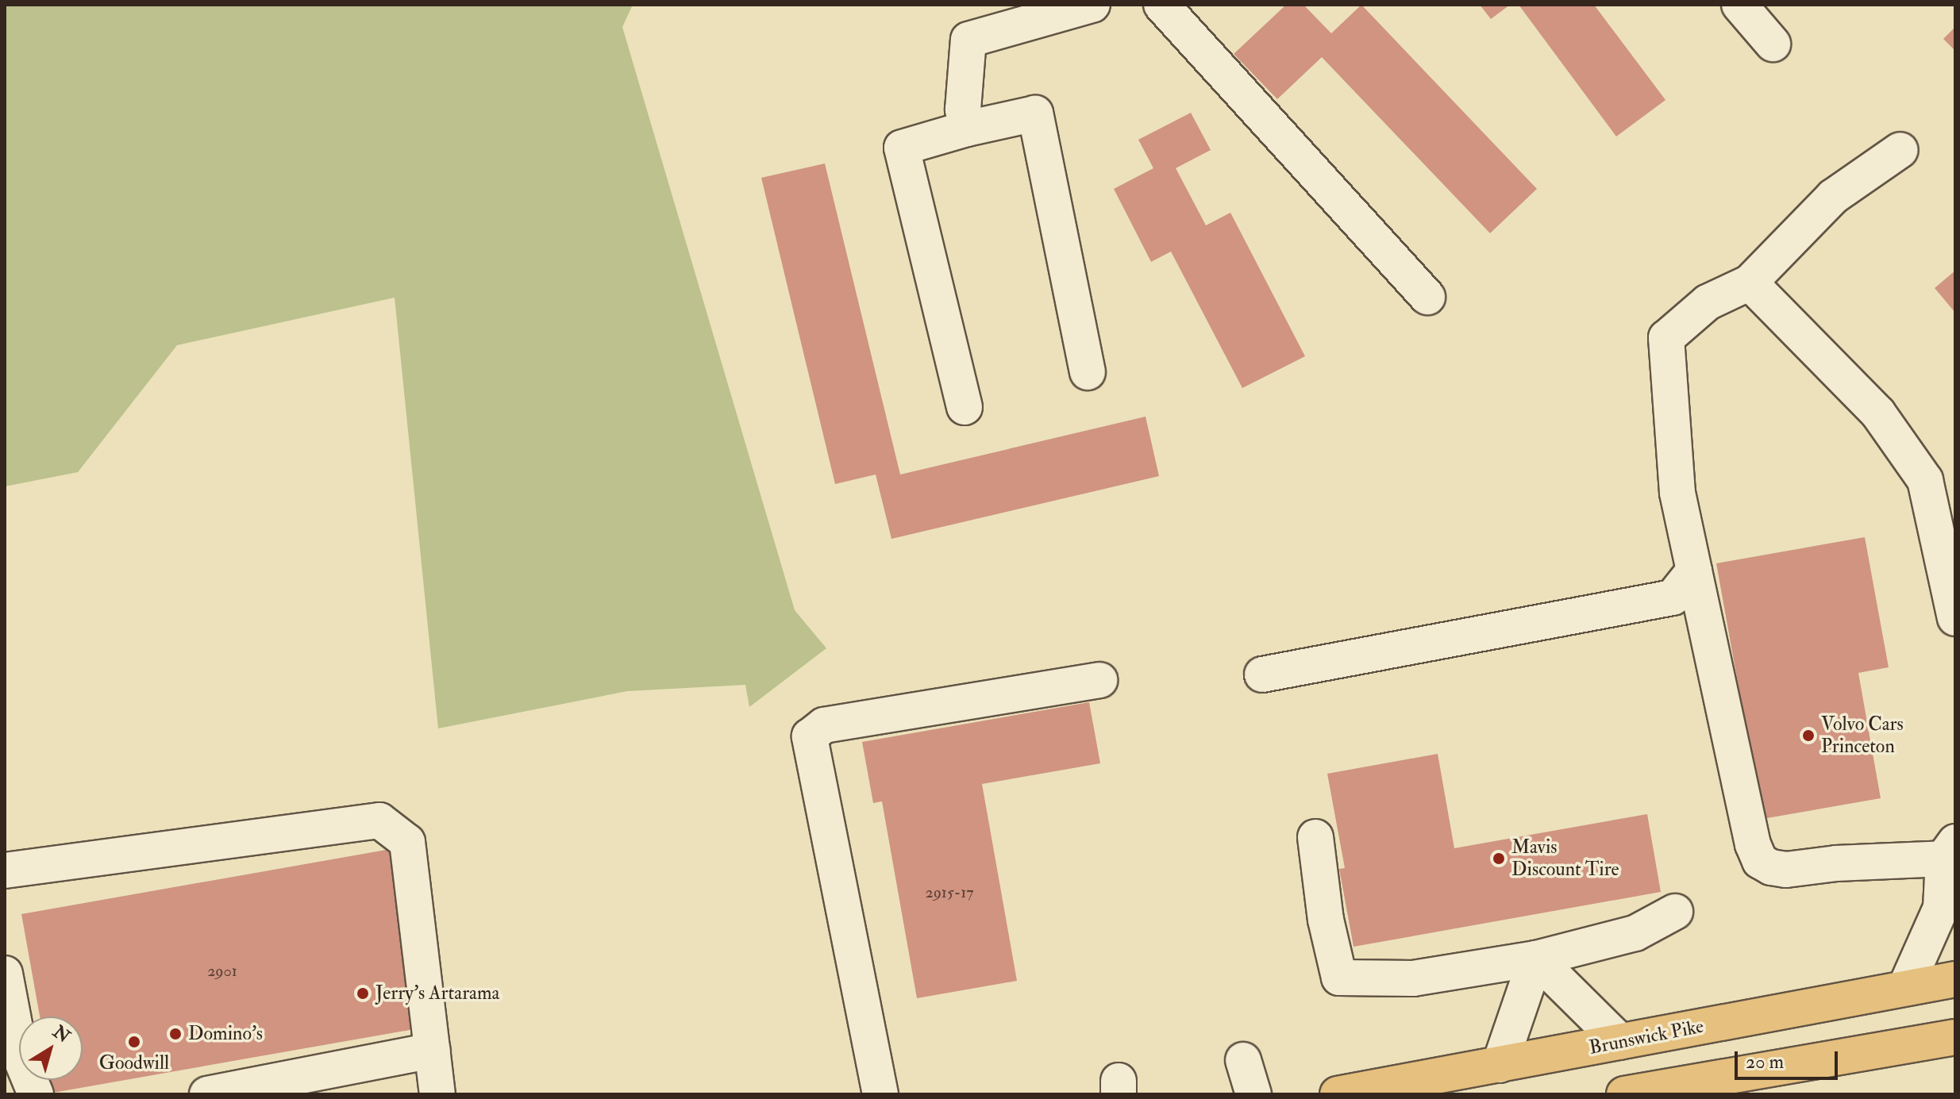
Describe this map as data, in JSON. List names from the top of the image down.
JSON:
{
  "streets": {
    "highway": ["Brunswick Pike"]
  },
  "places": [
    "Volvo Cars Princeton",
    "Mavis Discount Tire",
    "Jerry's Artarama",
    "Domino's",
    "Goodwill"
  ],
  "house_numbers": ["2915-17", "2901"],
  "scale_bar": "20 m",
  "north": "top right"
}
